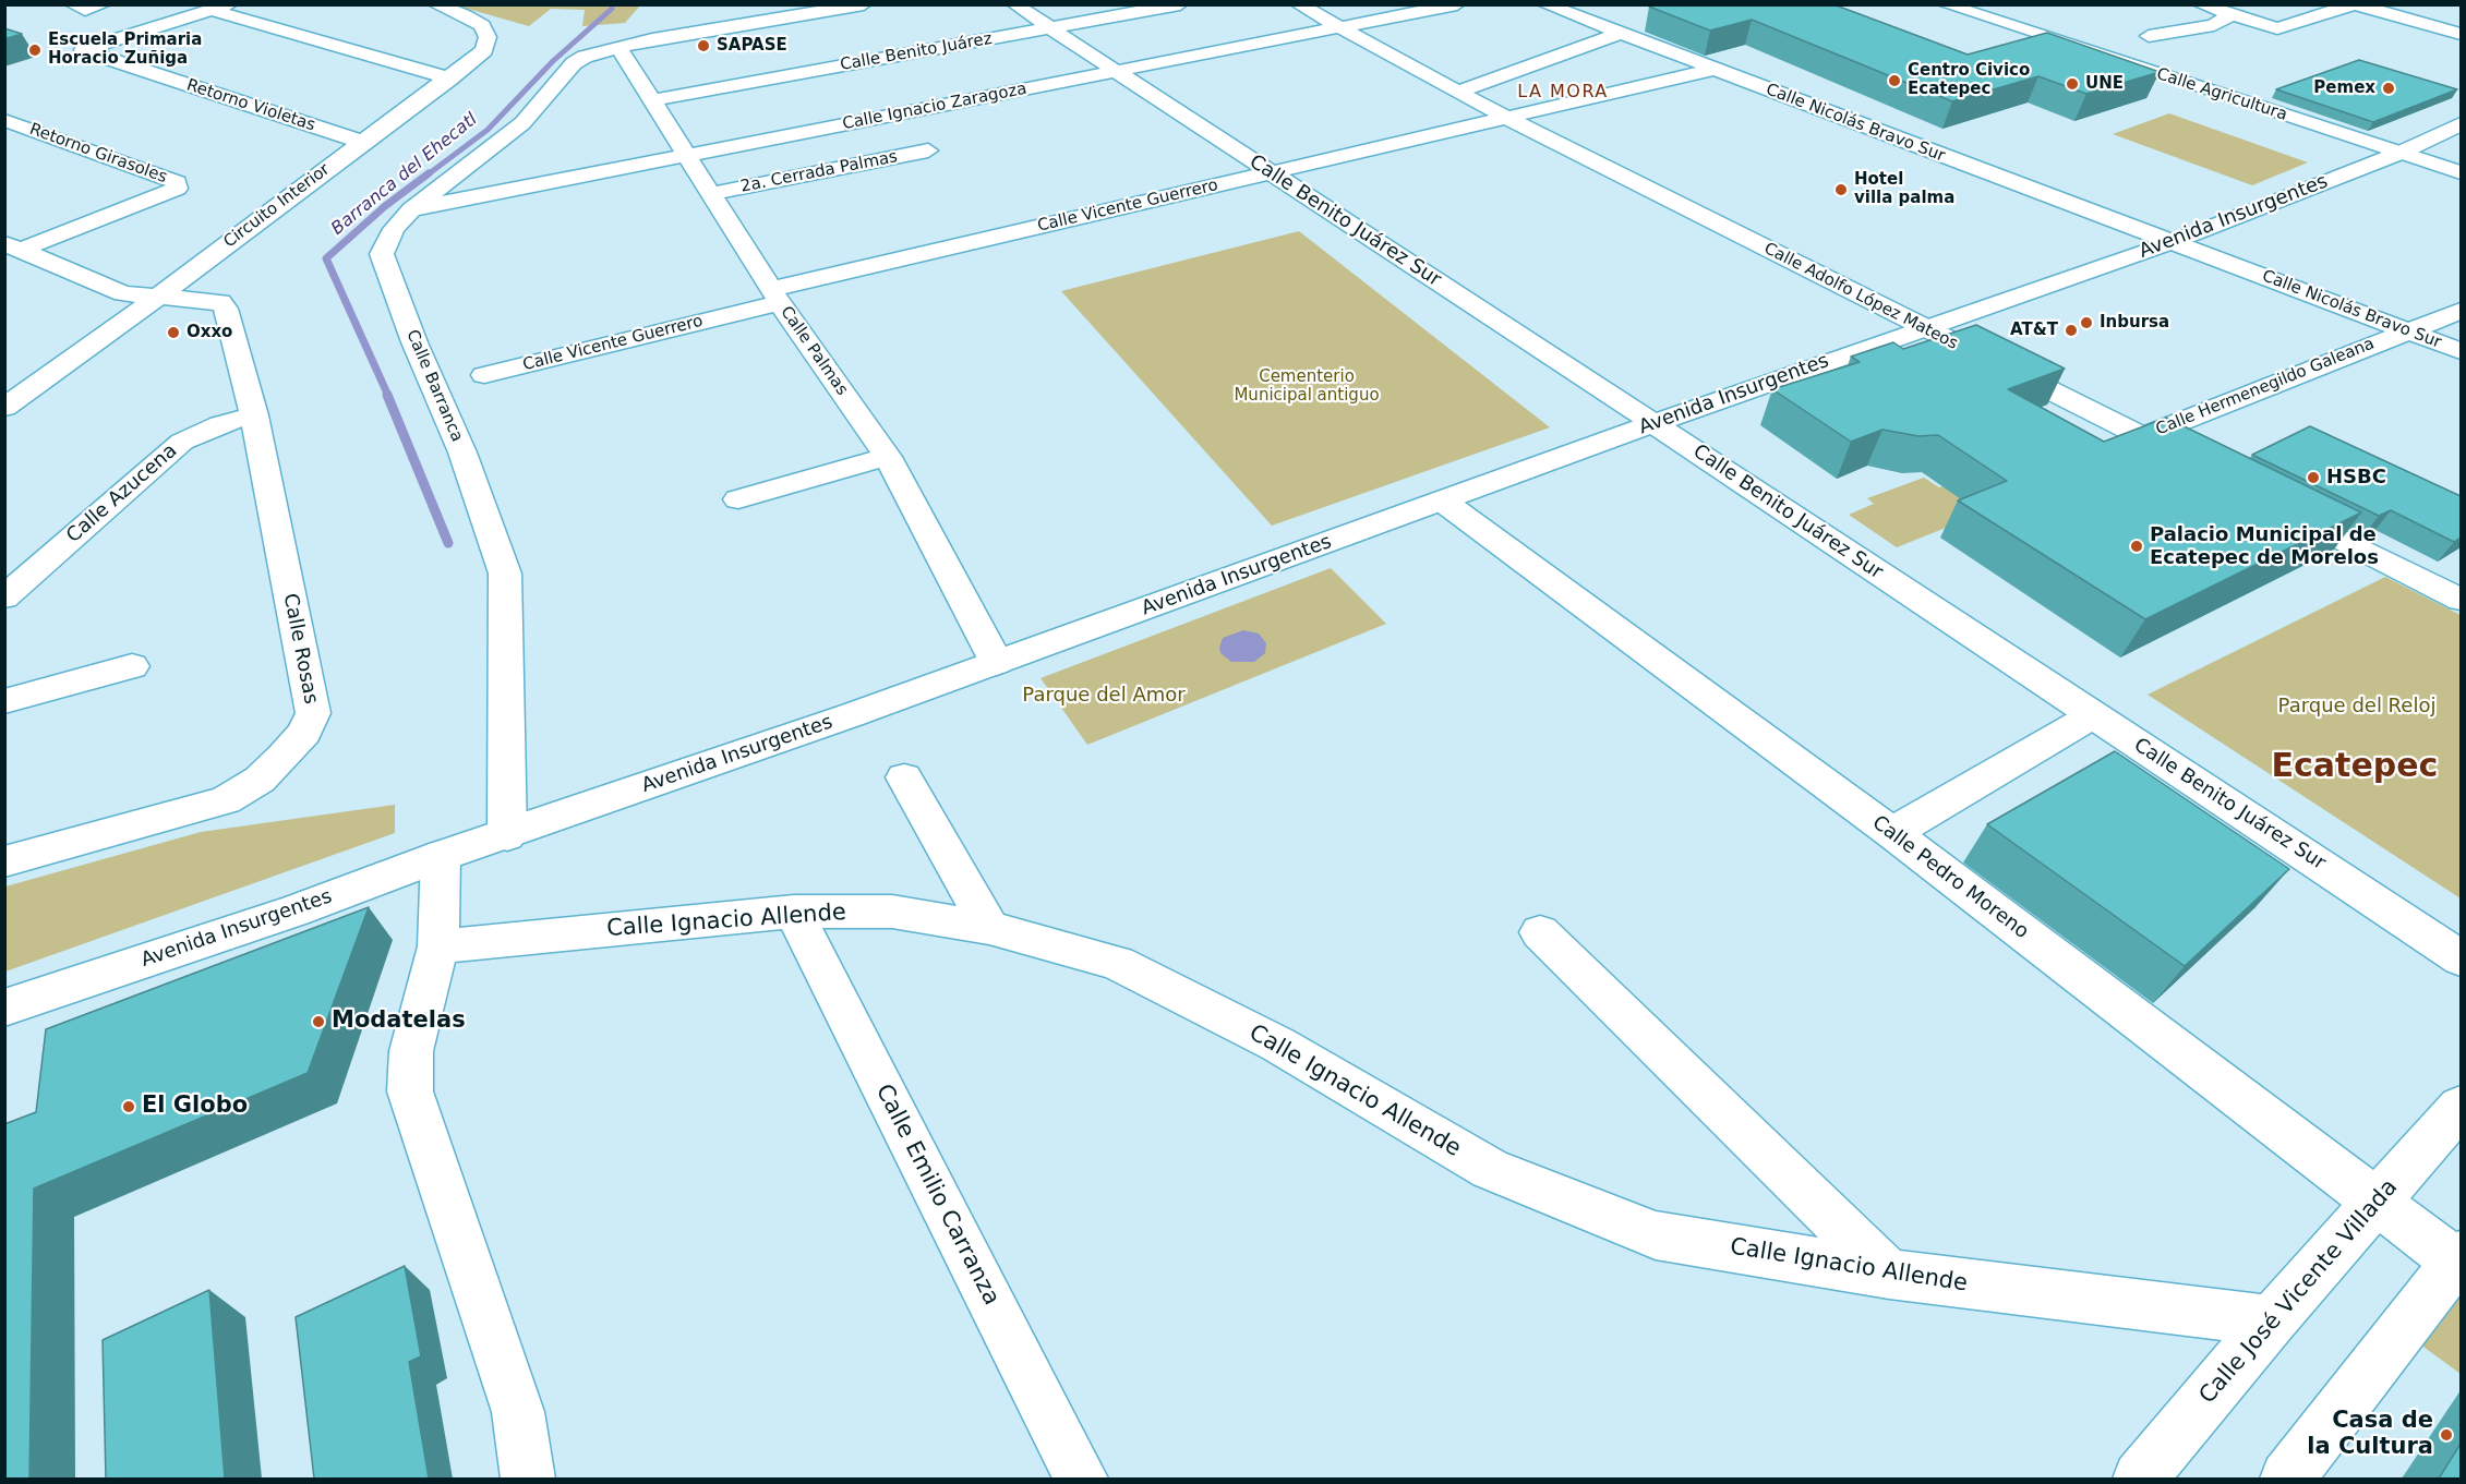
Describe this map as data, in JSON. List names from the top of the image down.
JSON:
{
  "streets": {
    "street": [
      "Calle Benito Juárez",
      "Calle Agricultura",
      "Retorno Violetas",
      "Calle Ignacio Zaragoza",
      "Calle Nicolás Bravo Sur",
      "Retorno Girasoles",
      "2a. Cerrada Palmas",
      "Circuito Interior",
      "Calle Vicente Guerrero",
      "Avenida Insurgentes",
      "Calle Benito Juárez Sur",
      "Calle Adolfo López Mateos",
      "Calle Palmas",
      "Calle Barranca",
      "Calle Hermenegildo Galeana",
      "Calle Azucena",
      "Calle Rosas",
      "Calle Pedro Moreno",
      "Calle Ignacio Allende",
      "Calle Emilio Carranza",
      "Calle José Vicente Villada"
    ]
  },
  "crossings": [
    ["Calle Benito Juárez", "Calle Benito Juárez Sur"],
    ["Calle Benito Juárez", "Calle Palmas"],
    ["Calle Agricultura", "Avenida Insurgentes"],
    ["Retorno Violetas", "Circuito Interior"],
    ["Calle Ignacio Zaragoza", "Calle Benito Juárez Sur"],
    ["Calle Ignacio Zaragoza", "Calle Adolfo López Mateos"],
    ["Calle Ignacio Zaragoza", "Calle Palmas"],
    ["Calle Ignacio Zaragoza", "Calle Barranca"],
    ["Calle Nicolás Bravo Sur", "Calle Vicente Guerrero"],
    ["Calle Nicolás Bravo Sur", "Avenida Insurgentes"],
    ["Calle Nicolás Bravo Sur", "Calle Hermenegildo Galeana"],
    ["Retorno Girasoles", "Calle Rosas"],
    ["2a. Cerrada Palmas", "Calle Palmas"],
    ["Circuito Interior", "Calle Rosas"],
    ["Calle Vicente Guerrero", "Calle Benito Juárez Sur"],
    ["Calle Vicente Guerrero", "Calle Adolfo López Mateos"],
    ["Calle Vicente Guerrero", "Calle Palmas"],
    ["Avenida Insurgentes", "Calle Benito Juárez Sur"],
    ["Avenida Insurgentes", "Calle Adolfo López Mateos"],
    ["Avenida Insurgentes", "Calle Palmas"],
    ["Avenida Insurgentes", "Calle Barranca"],
    ["Avenida Insurgentes", "Calle Pedro Moreno"],
    ["Calle Adolfo López Mateos", "Calle Hermenegildo Galeana"],
    ["Calle Palmas", "Calle Barranca"],
    ["Calle Azucena", "Calle Rosas"],
    ["Calle Pedro Moreno", "Calle José Vicente Villada"],
    ["Calle Ignacio Allende", "Calle Emilio Carranza"],
    ["Calle Ignacio Allende", "Calle José Vicente Villada"]
  ],
  "districts": ["LA MORA", "Ecatepec"],
  "water": ["Barranca del Ehecatl"],
  "parks": ["Cementerio Municipal antiguo", "Parque del Amor", "Parque del Reloj"],
  "places": [
    "SAPASE",
    "Escuela Primaria Horacio Zuñiga",
    "Centro Civico Ecatepec",
    "UNE",
    "Pemex",
    "Hotel villa palma",
    "Inbursa",
    "AT&T",
    "Oxxo",
    "HSBC",
    "Palacio Municipal de Ecatepec de Morelos",
    "Modatelas",
    "El Globo",
    "Casa de la Cultura"
  ]
}
